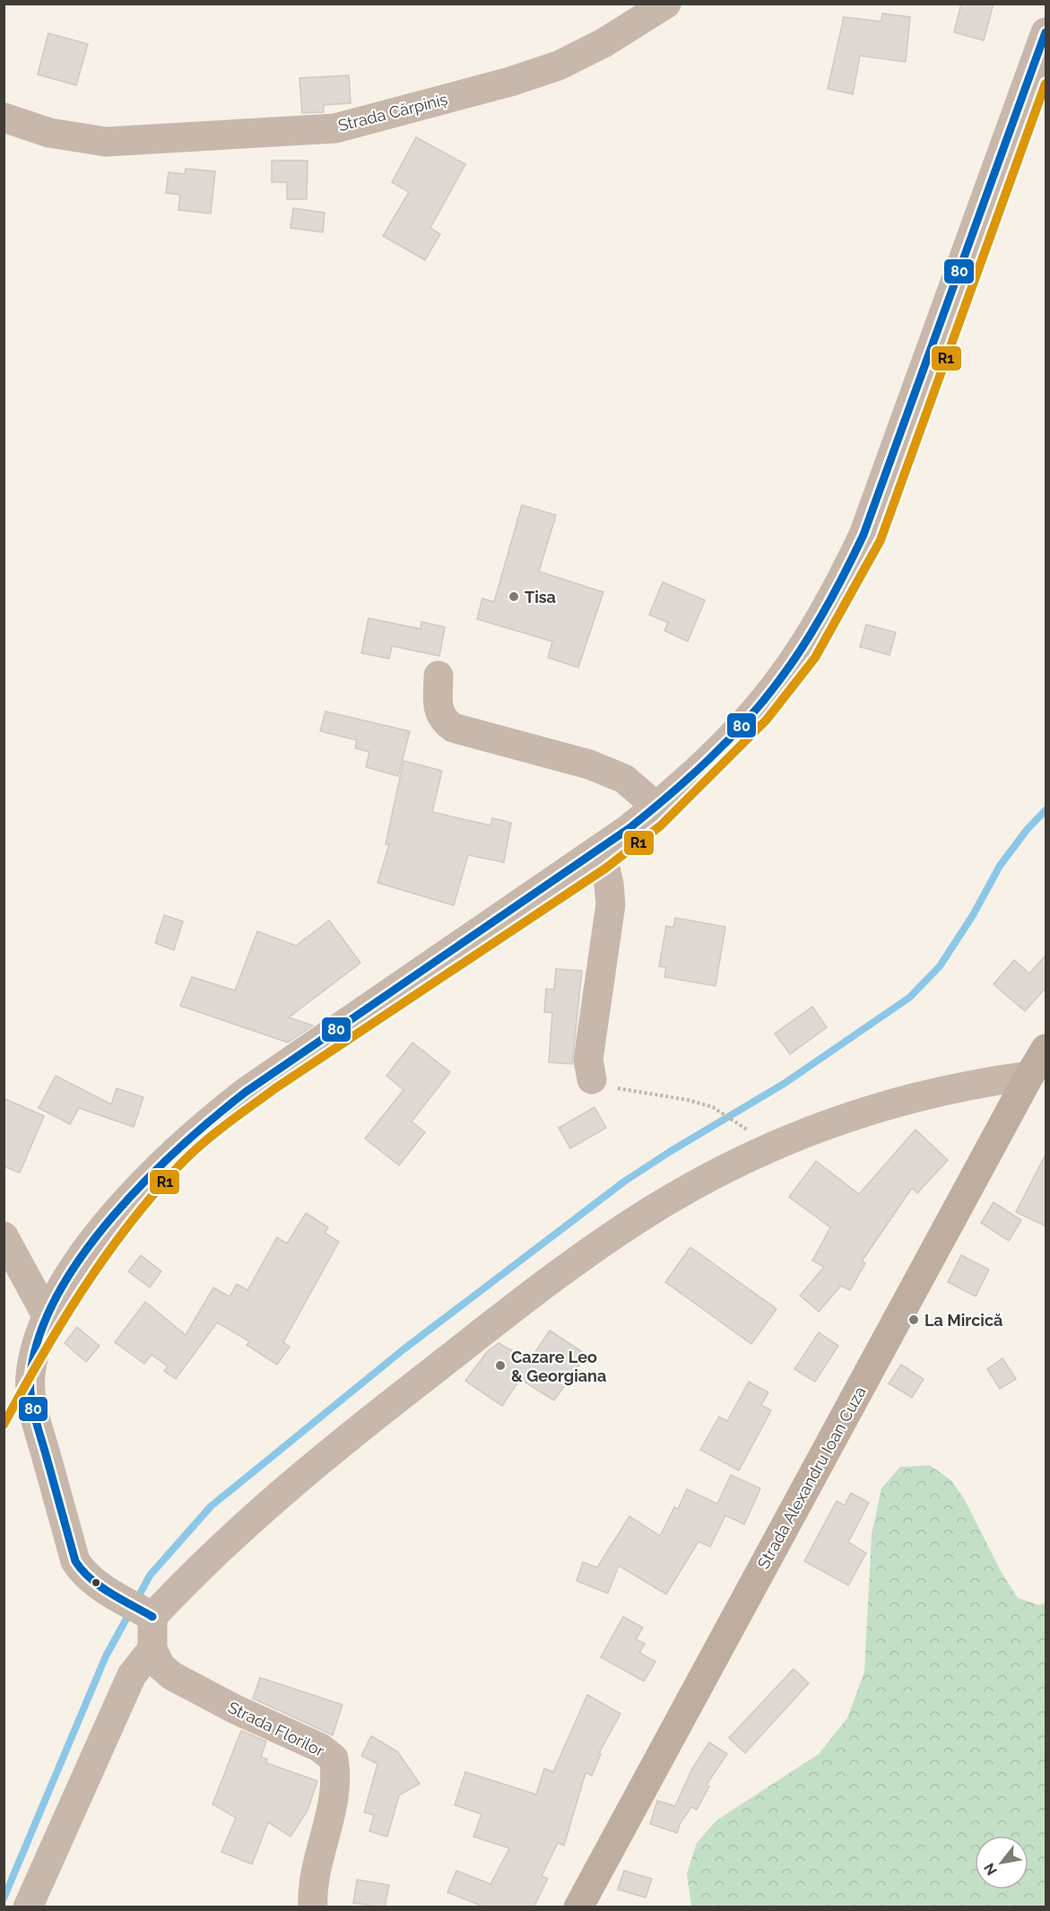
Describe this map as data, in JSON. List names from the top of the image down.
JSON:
{
  "streets": {
    "main road": ["Strada Alexandru Ioan Cuza"],
    "street": ["Strada Cărpiniș", "Strada Florilor"]
  },
  "places": ["Tisa", "La Mircică", "Cazare Leo & Georgiana"],
  "lines": ["transit line 80", "transit line R1"],
  "north": "bottom left"
}
